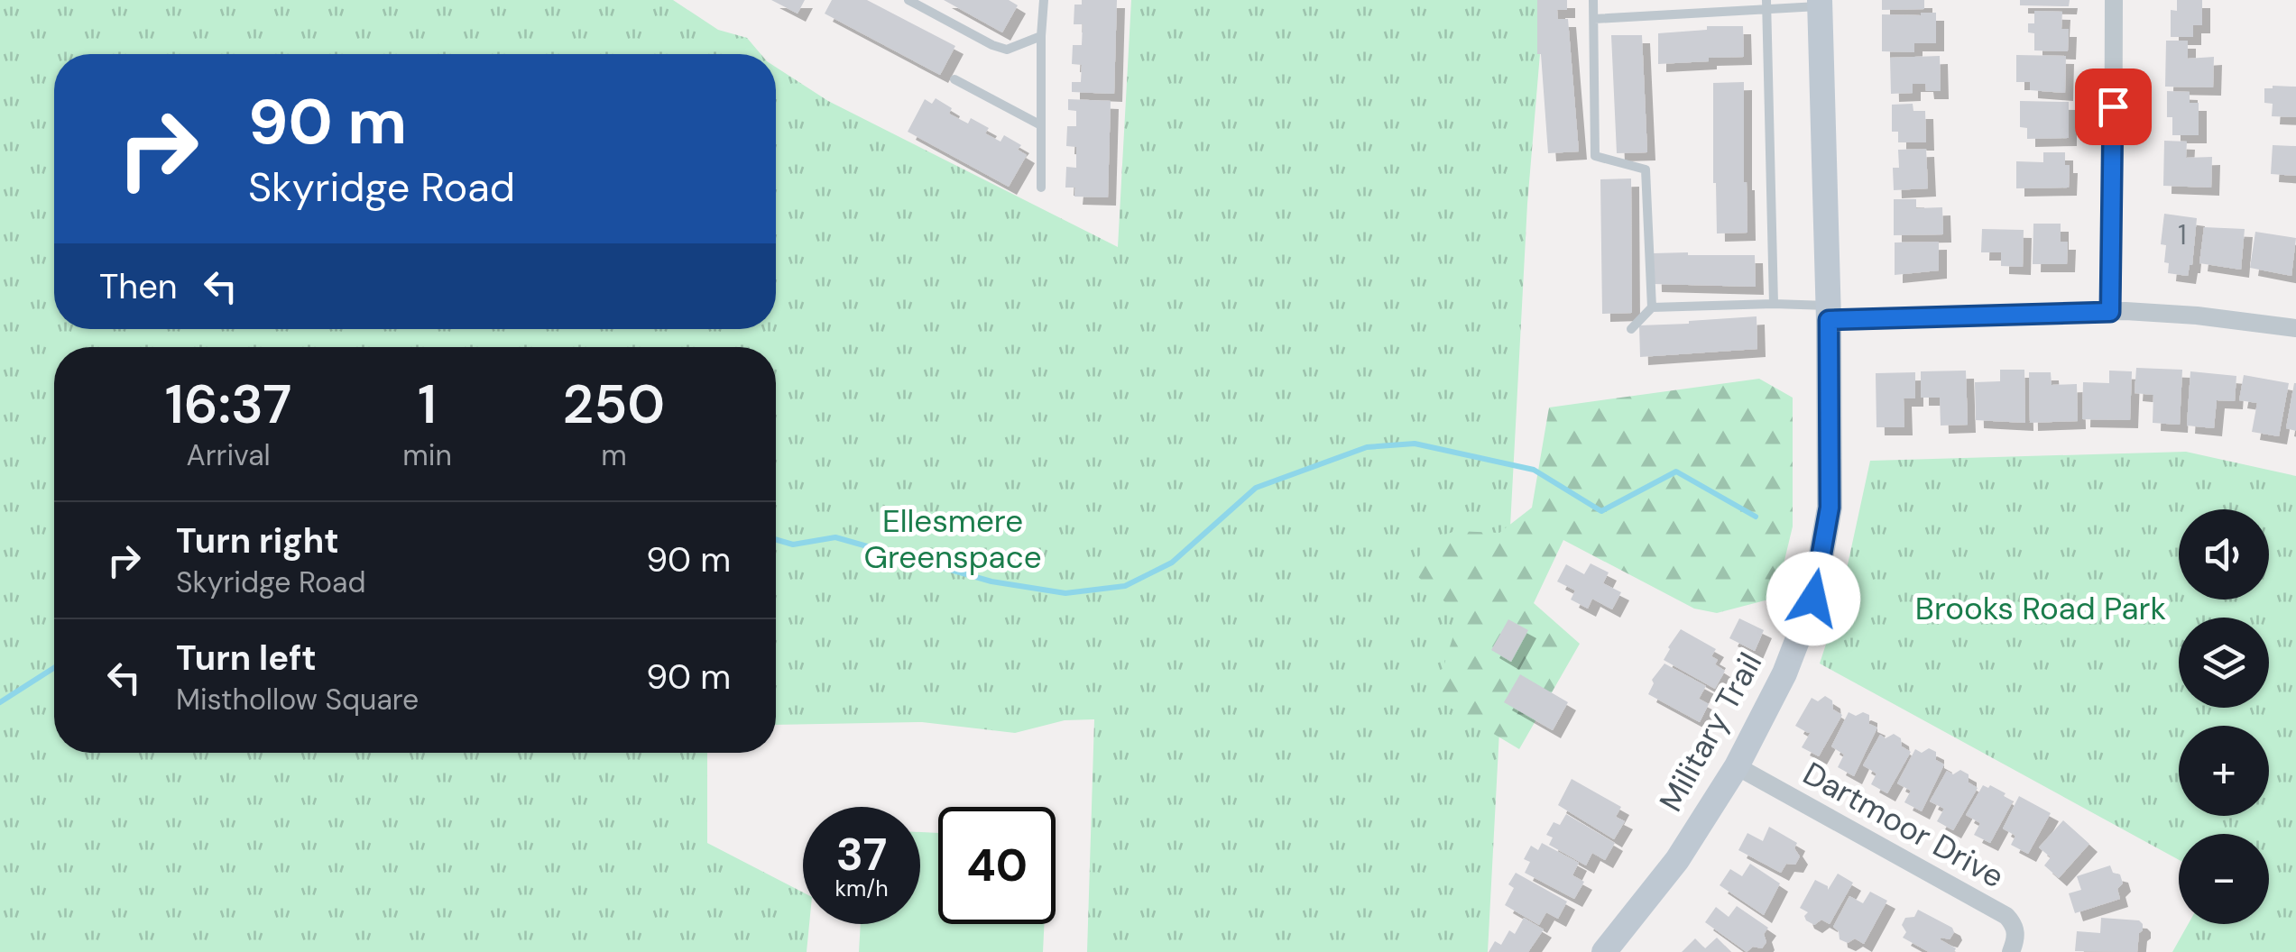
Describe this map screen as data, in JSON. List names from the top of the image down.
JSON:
{
  "streets": {
    "street": ["Military Trail", "Dartmoor Drive"]
  },
  "crossings": [
    ["Military Trail", "Dartmoor Drive"]
  ],
  "parks": ["Ellesmere Greenspace", "Brooks Road Park"],
  "house_numbers": ["1"],
  "page": {
    "turn": ["90 m", "Skyridge Road"],
    "then": "Then",
    "eta": [
      "16:37",
      "Arrival",
      "1",
      "min",
      "250",
      "m"
    ],
    "list": [
      {
        "name": "Turn right",
        "note": "Skyridge Road",
        "value": "90 m"
      },
      {
        "name": "Turn left",
        "note": "Misthollow Square",
        "value": "90 m"
      }
    ],
    "map_buttons": ["+", "−"],
    "speed": "37 km/h",
    "limit": "40"
  }
}
